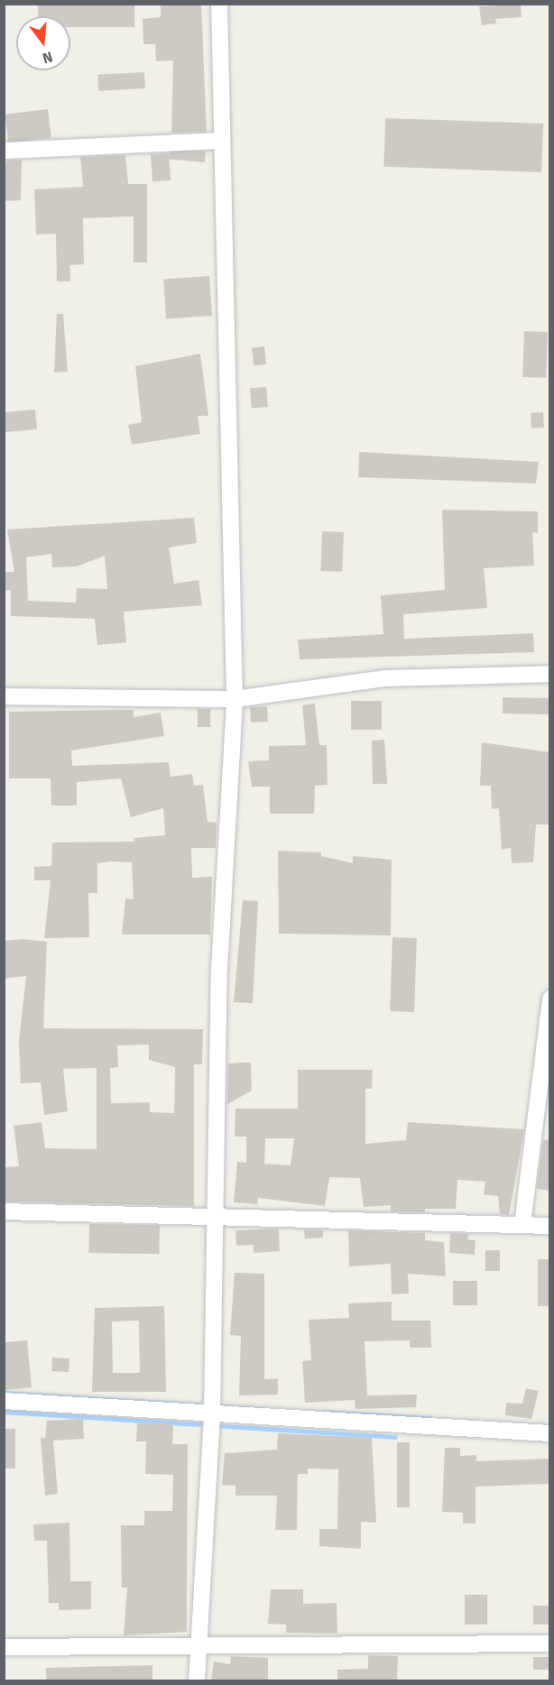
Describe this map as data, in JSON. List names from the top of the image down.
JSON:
{
  "north": "bottom"
}
